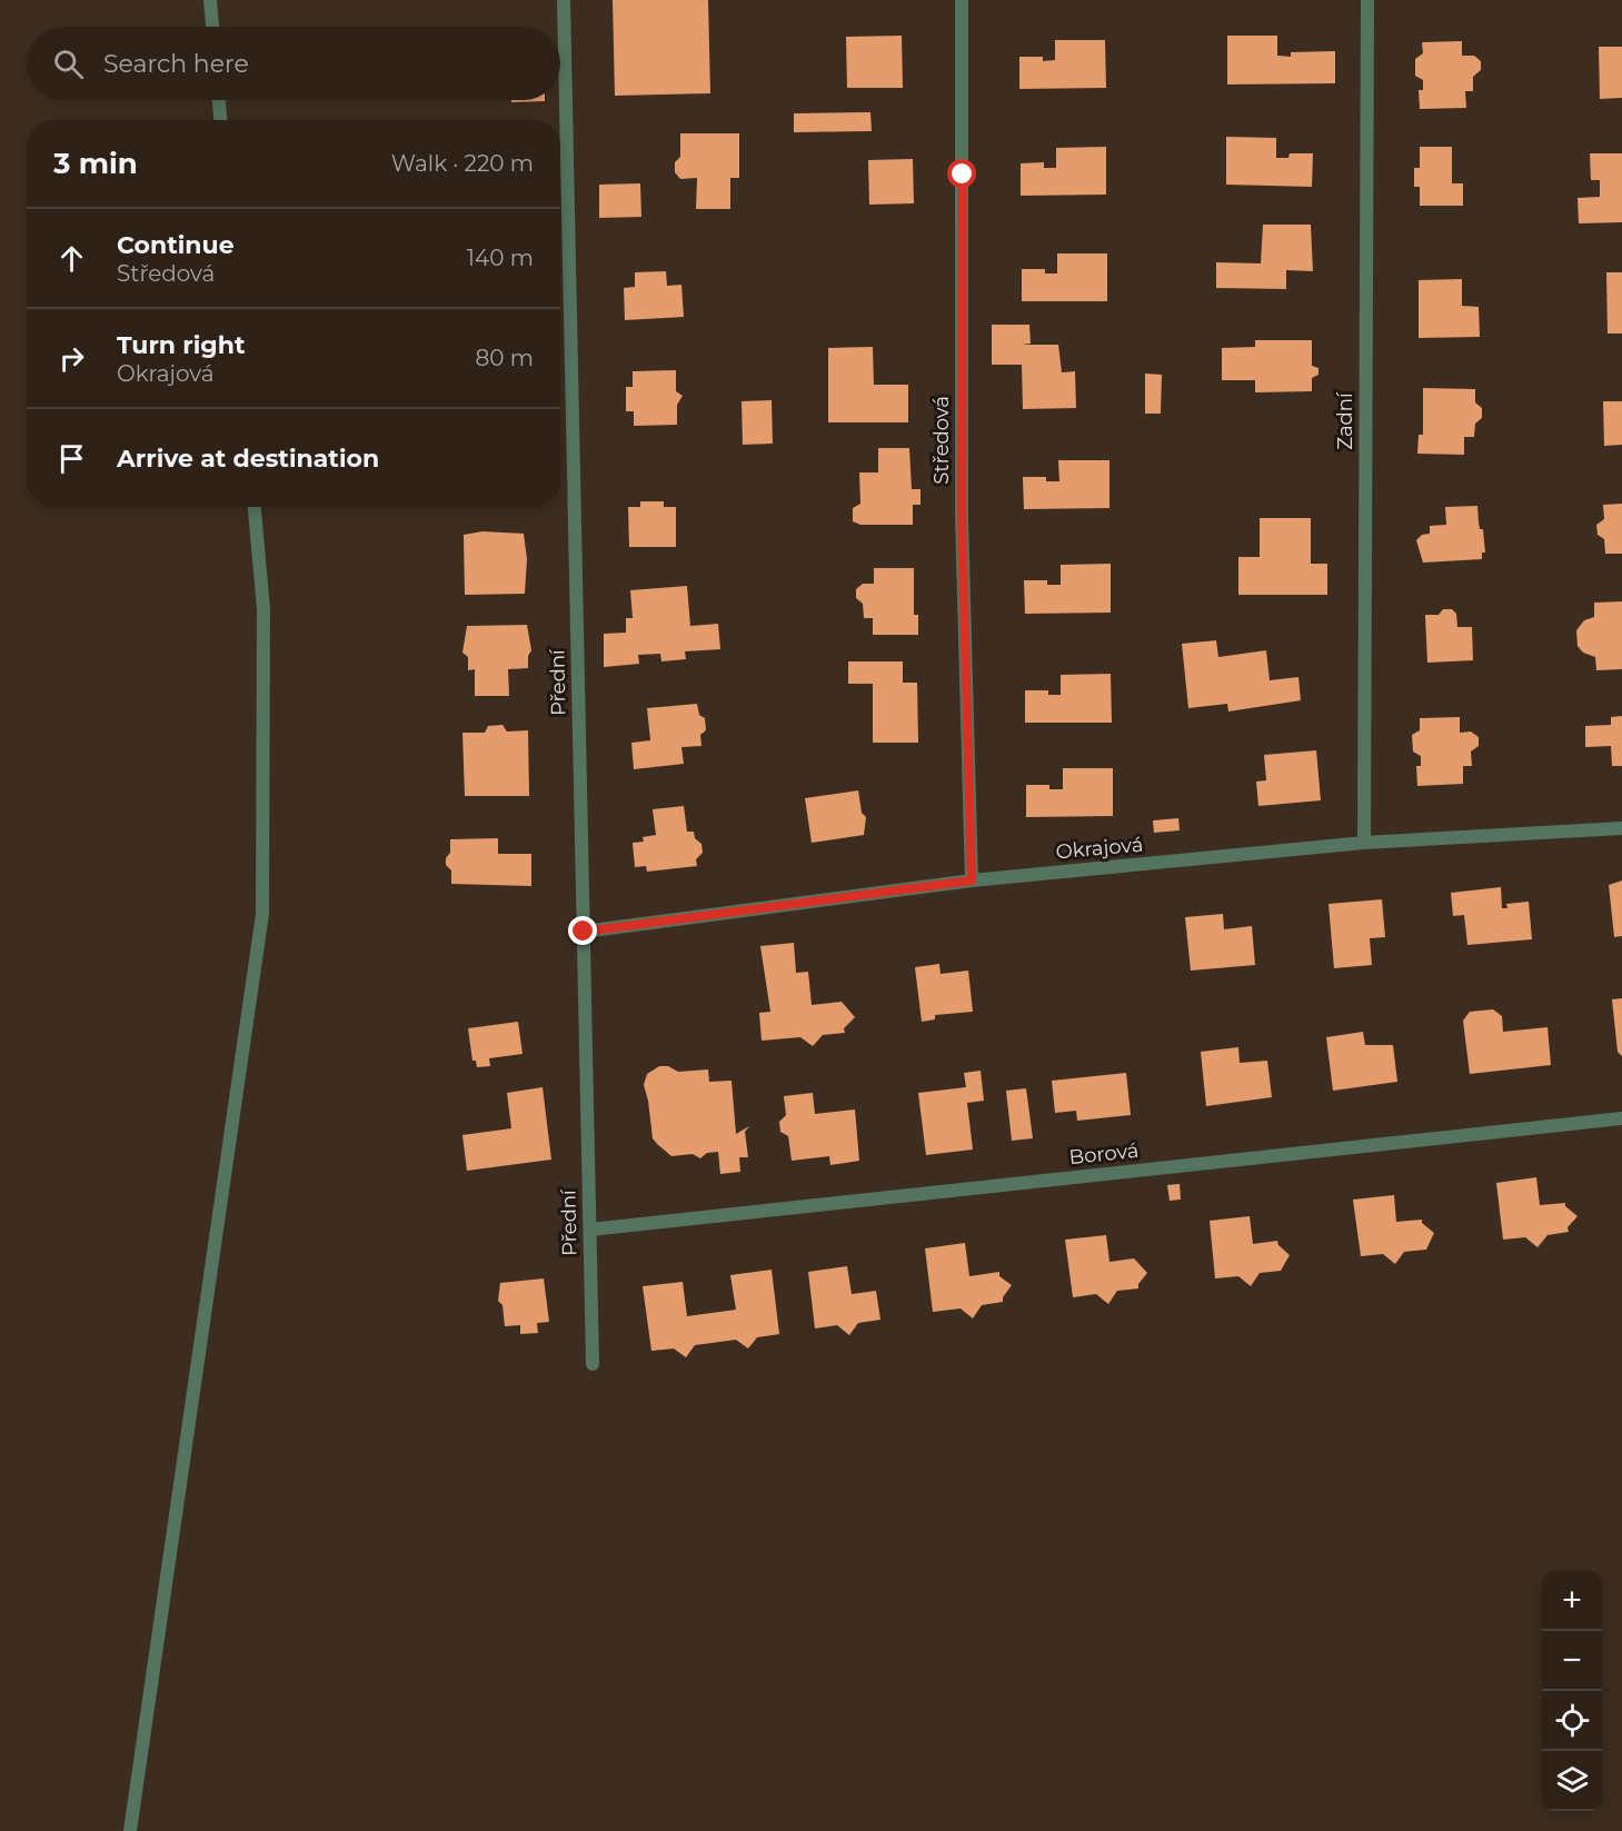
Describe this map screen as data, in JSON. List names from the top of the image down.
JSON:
{
  "streets": {
    "street": [
      "Zadní",
      "Středová",
      "Přední",
      "Okrajová",
      "Borová"
    ]
  },
  "crossings": [
    ["Zadní", "Okrajová"],
    ["Středová", "Okrajová"],
    ["Přední", "Okrajová"],
    ["Přední", "Borová"]
  ],
  "page": {
    "search": "Search here",
    "heading": ["3 min", "Walk · 220 m"],
    "list": [
      ["Continue", "Středová", "140 m"],
      ["Turn right", "Okrajová", "80 m"],
      "Arrive at destination"
    ],
    "map_buttons": ["+", "−"]
  }
}
